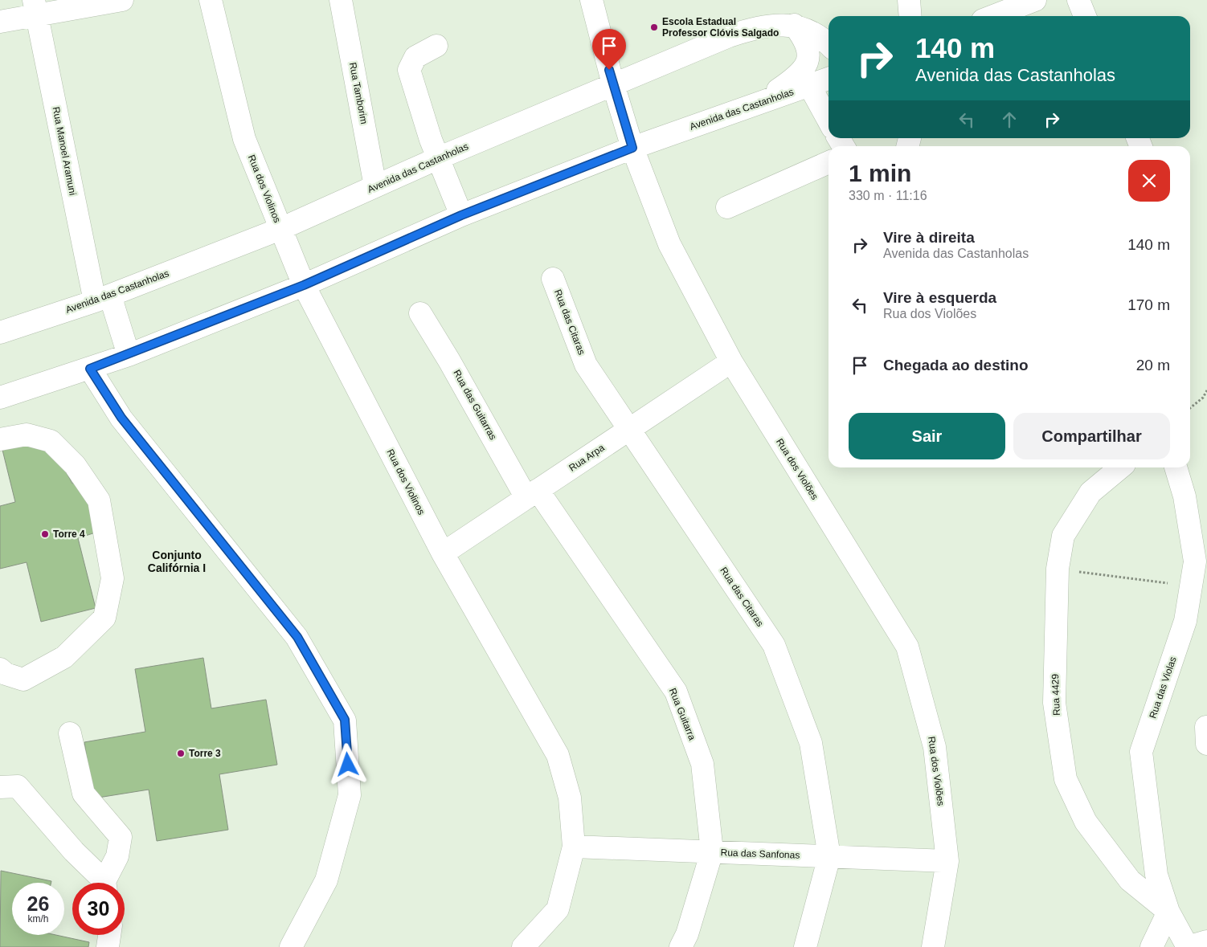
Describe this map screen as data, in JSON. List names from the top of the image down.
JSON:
{
  "streets": {
    "street": [
      "Rua Tamborim",
      "Avenida das Castanholas",
      "Rua Manoel Aramuni",
      "Rua dos Violinos",
      "Rua das Citaras",
      "Rua das Guitarras",
      "Rua Arpa",
      "Rua dos Violões",
      "Rua das Violas",
      "Rua 4429",
      "Rua Guitarra",
      "Rua das Sanfonas"
    ]
  },
  "crossings": [
    ["Rua Tamborim", "Avenida das Castanholas"],
    ["Avenida das Castanholas", "Rua Manoel Aramuni"],
    ["Avenida das Castanholas", "Rua dos Violinos"],
    ["Avenida das Castanholas", "Rua dos Violões"],
    ["Rua dos Violinos", "Rua Arpa"],
    ["Rua dos Violinos", "Rua das Sanfonas"],
    ["Rua das Citaras", "Rua Arpa"],
    ["Rua das Citaras", "Rua das Sanfonas"],
    ["Rua das Guitarras", "Rua Arpa"],
    ["Rua das Guitarras", "Rua Guitarra"],
    ["Rua Arpa", "Rua dos Violões"],
    ["Rua Arpa", "Rua Guitarra"],
    ["Rua dos Violões", "Rua das Sanfonas"],
    ["Rua das Violas", "Rua 4429"],
    ["Rua Guitarra", "Rua das Sanfonas"]
  ],
  "districts": ["Conjunto Califórnia I"],
  "places": ["Escola Estadual Professor Clóvis Salgado", "Torre 4", "Torre 3"],
  "page": {
    "turn": ["140 m", "Avenida das Castanholas"],
    "heading": ["1 min", "330 m · 11:16"],
    "list": [
      {
        "name": "Vire à direita",
        "note": "Avenida das Castanholas",
        "value": "140 m"
      },
      {
        "name": "Vire à esquerda",
        "note": "Rua dos Violões",
        "value": "170 m"
      },
      {
        "name": "Chegada ao destino",
        "value": "20 m"
      }
    ],
    "buttons": ["Sair", "Compartilhar"],
    "speed": "26 km/h",
    "limit": "30"
  }
}
